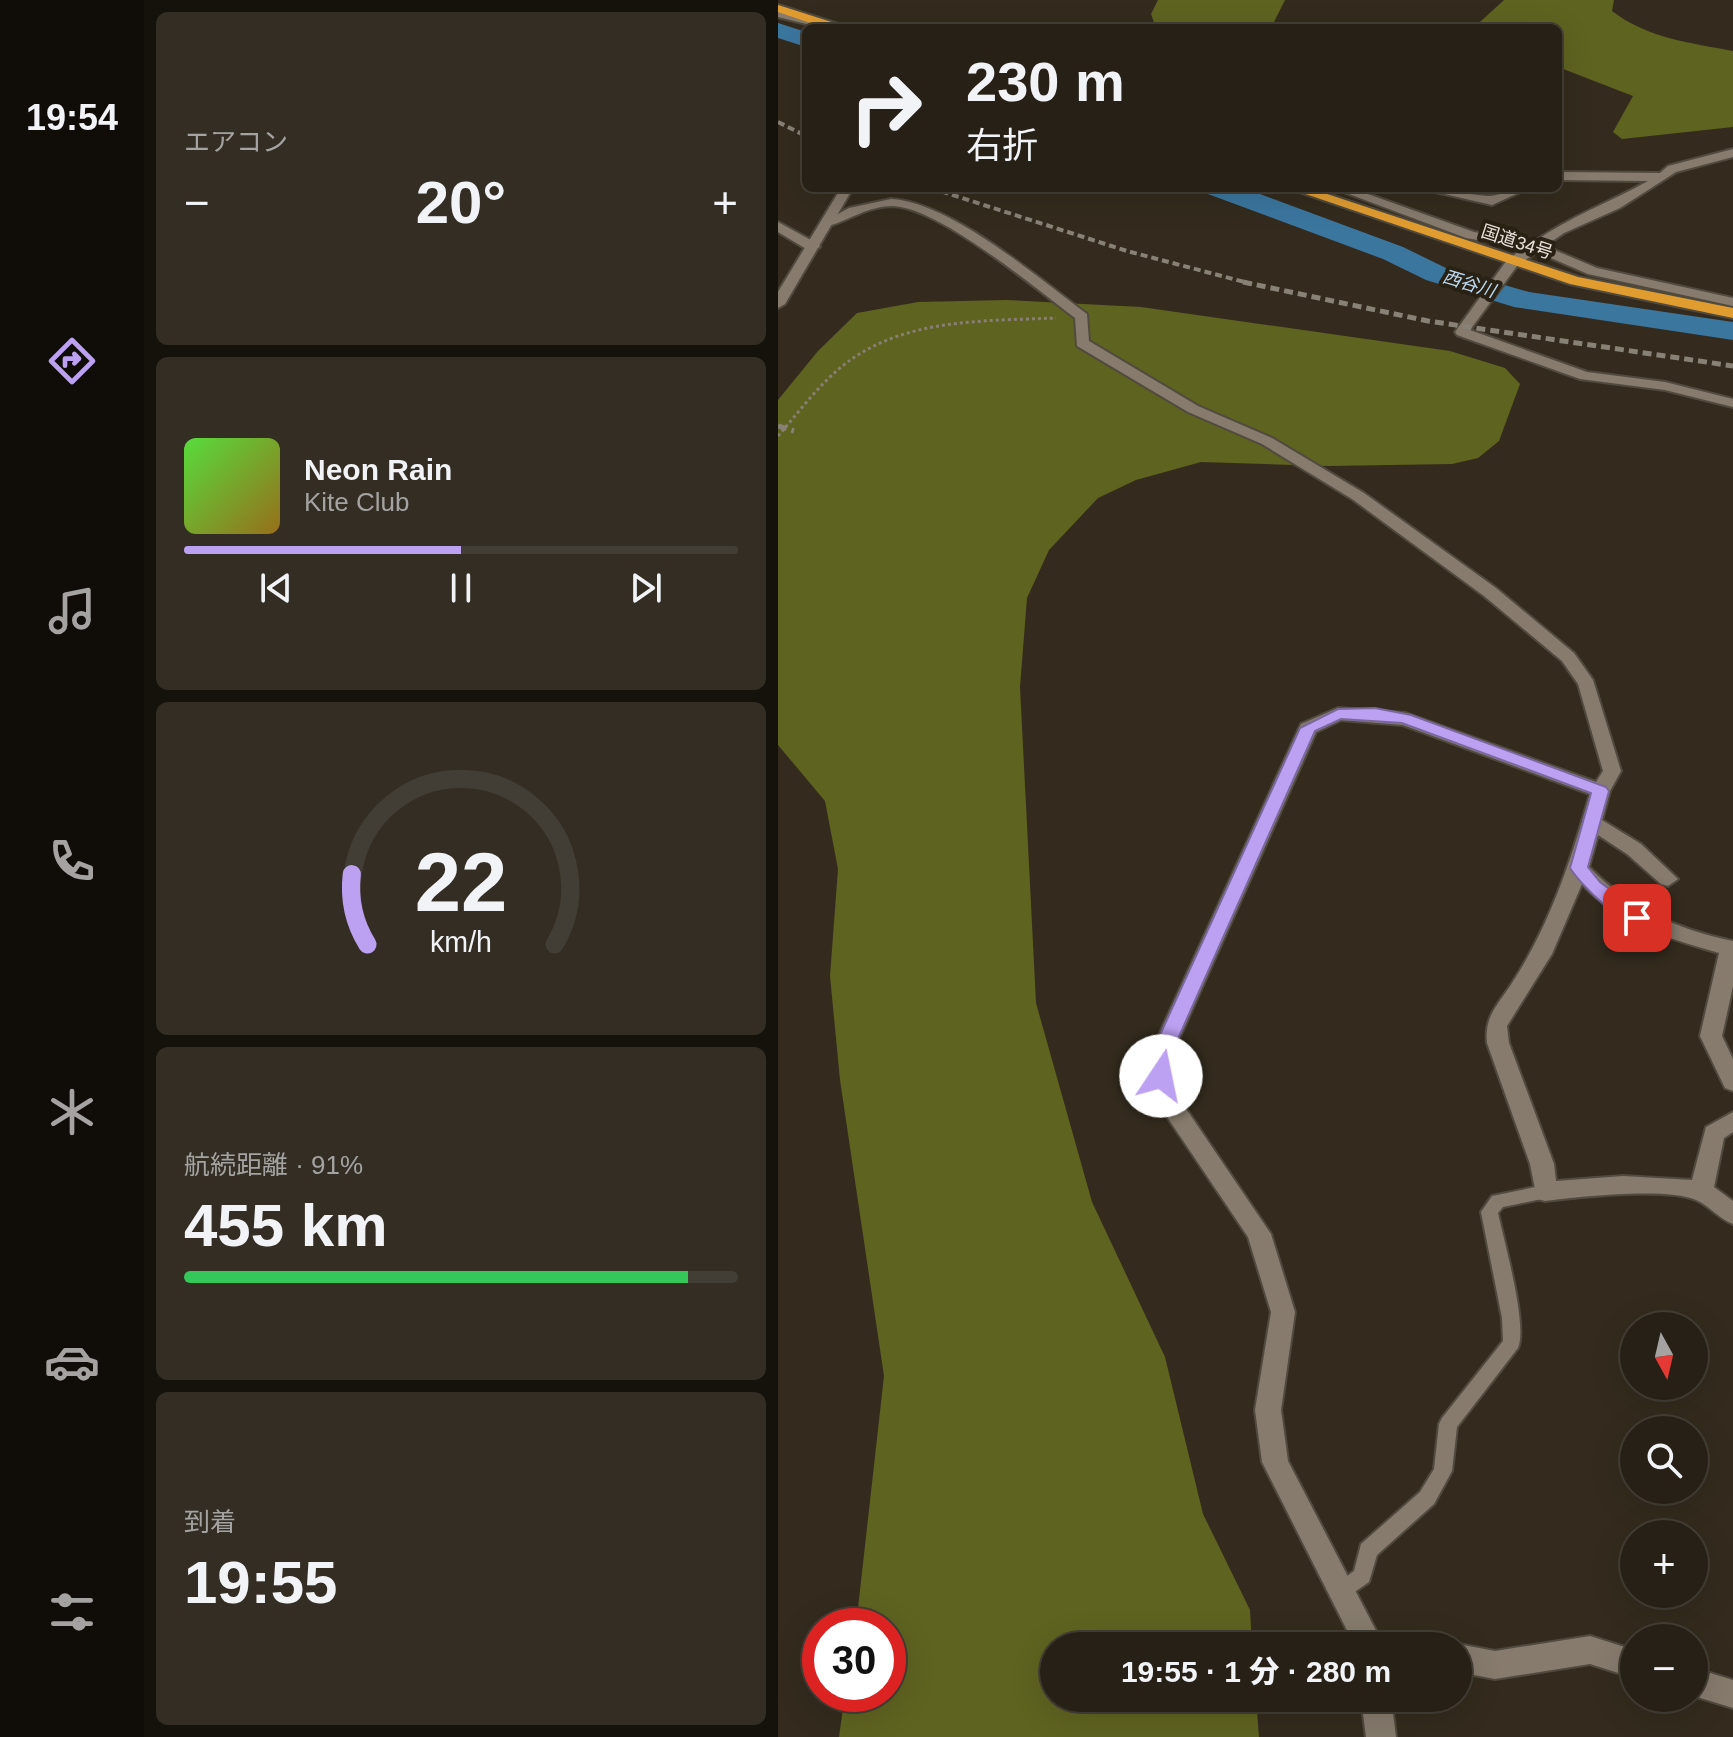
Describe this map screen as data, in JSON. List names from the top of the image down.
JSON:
{
  "streets": {
    "highway": ["国道34号"]
  },
  "water": ["西谷川"],
  "north": "bottom",
  "page": {
    "tabs": "19:54",
    "tile": [
      "エアコン",
      ["航続距離 · 91%", "455 km"],
      ["到着", "19:55"]
    ],
    "turn": ["230 m", "右折"],
    "heat": ["−", "20°", "+"],
    "song": ["Neon Rain", "Kite Club"],
    "map_buttons": ["+", "−"],
    "limit": "30",
    "trip": "19:55 · 1 分 · 280 m",
    "gauge": ["22", "km/h"]
  }
}
